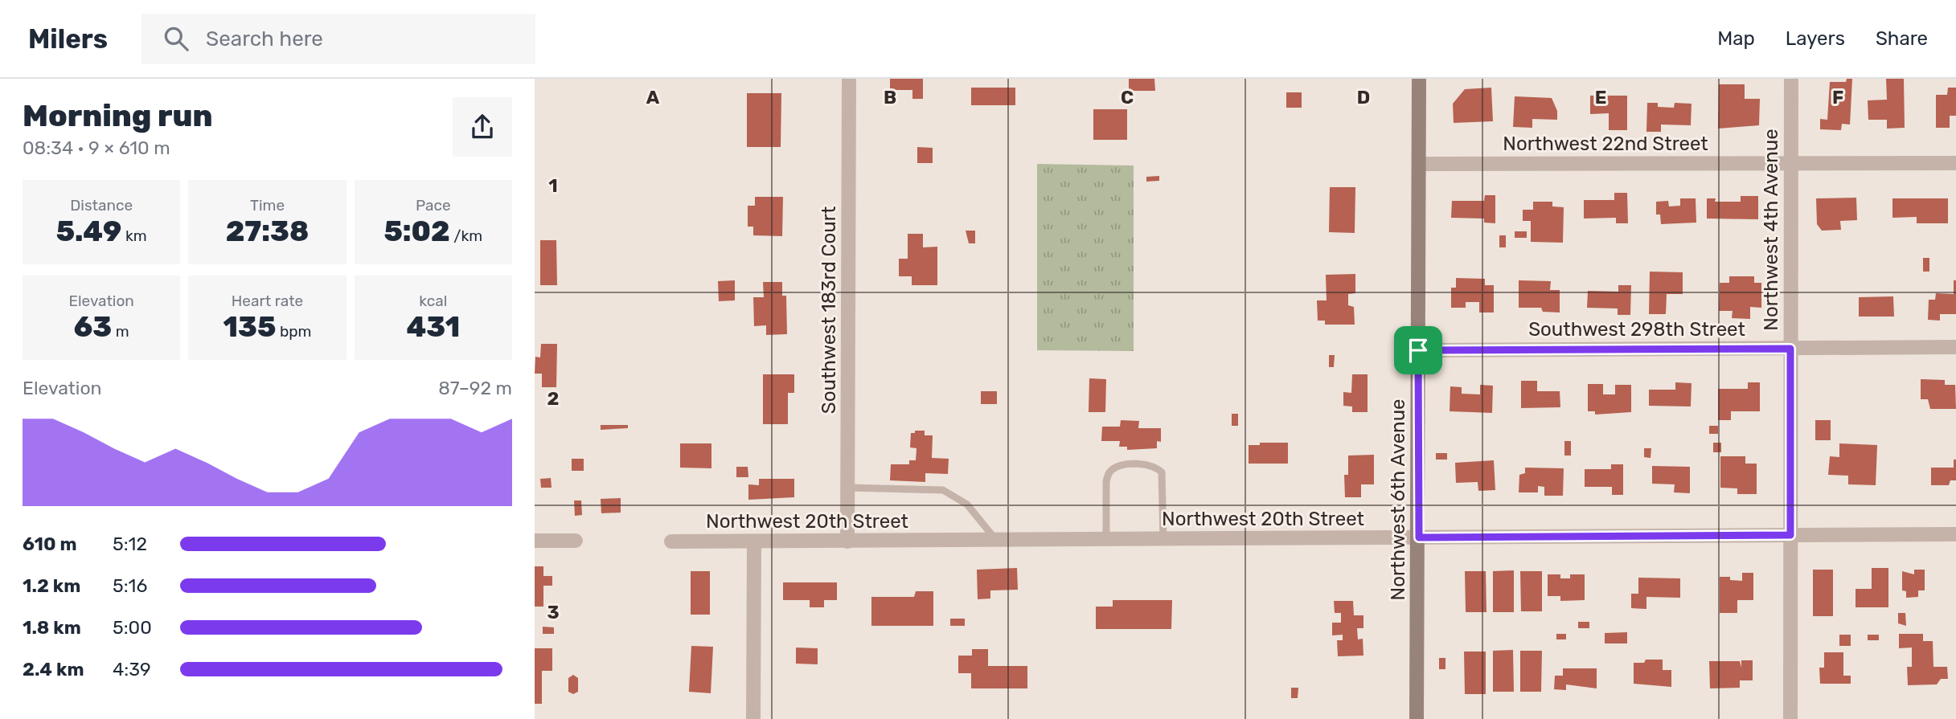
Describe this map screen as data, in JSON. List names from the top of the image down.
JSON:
{
  "streets": {
    "street": [
      "Northwest 22nd Street",
      "Northwest 4th Avenue",
      "Southwest 183rd Court",
      "Southwest 298th Street",
      "Northwest 6th Avenue",
      "Northwest 20th Street"
    ]
  },
  "crossings": [
    ["Northwest 22nd Street", "Northwest 4th Avenue"],
    ["Northwest 22nd Street", "Northwest 6th Avenue"],
    ["Northwest 4th Avenue", "Southwest 298th Street"],
    ["Northwest 4th Avenue", "Northwest 20th Street"],
    ["Southwest 183rd Court", "Northwest 20th Street"],
    ["Southwest 298th Street", "Northwest 6th Avenue"],
    ["Northwest 6th Avenue", "Northwest 20th Street"]
  ],
  "page": {
    "header": "Milers",
    "search": "Search here",
    "nav": ["Map", "Layers", "Share"],
    "heading": ["Morning run", "08:34 · 9 × 610 m"],
    "stats": [
      ["Distance", "5.49 km"],
      ["Time", "27:38"],
      ["Pace", "5:02 /km"],
      ["Elevation", "63 m"],
      ["Heart rate", "135 bpm"],
      ["kcal", "431"]
    ],
    "chart": ["Elevation", "87–92 m"],
    "list": [
      {
        "name": "610 m",
        "note": "5:12"
      },
      {
        "name": "1.2 km",
        "note": "5:16"
      },
      {
        "name": "1.8 km",
        "note": "5:00"
      },
      {
        "name": "2.4 km",
        "note": "4:39"
      }
    ]
  },
  "grid": {
    "columns": [
      "A",
      "B",
      "C",
      "D",
      "E",
      "F"
    ],
    "rows": ["1", "2", "3"]
  }
}
